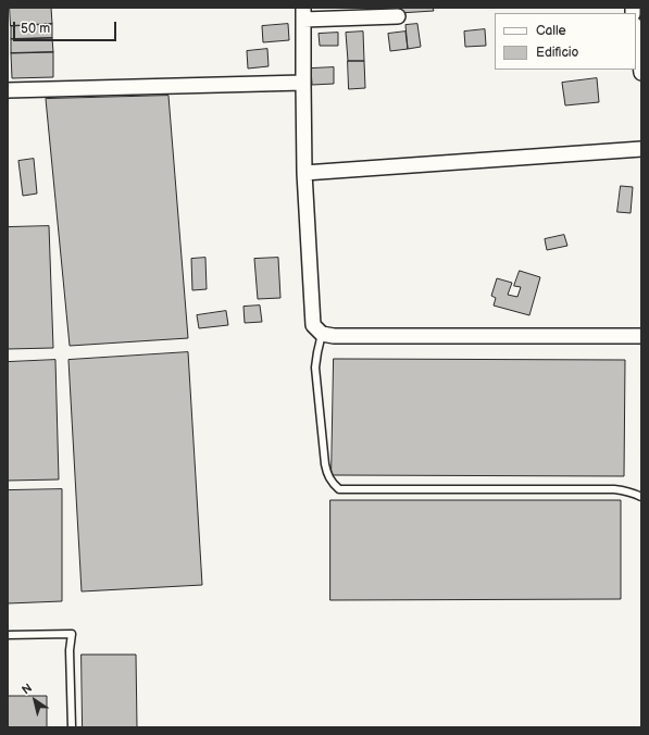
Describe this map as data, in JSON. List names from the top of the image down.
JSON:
{
  "legend": ["Calle", "Edificio"],
  "scale_bar": "50 m",
  "north": "top left"
}
